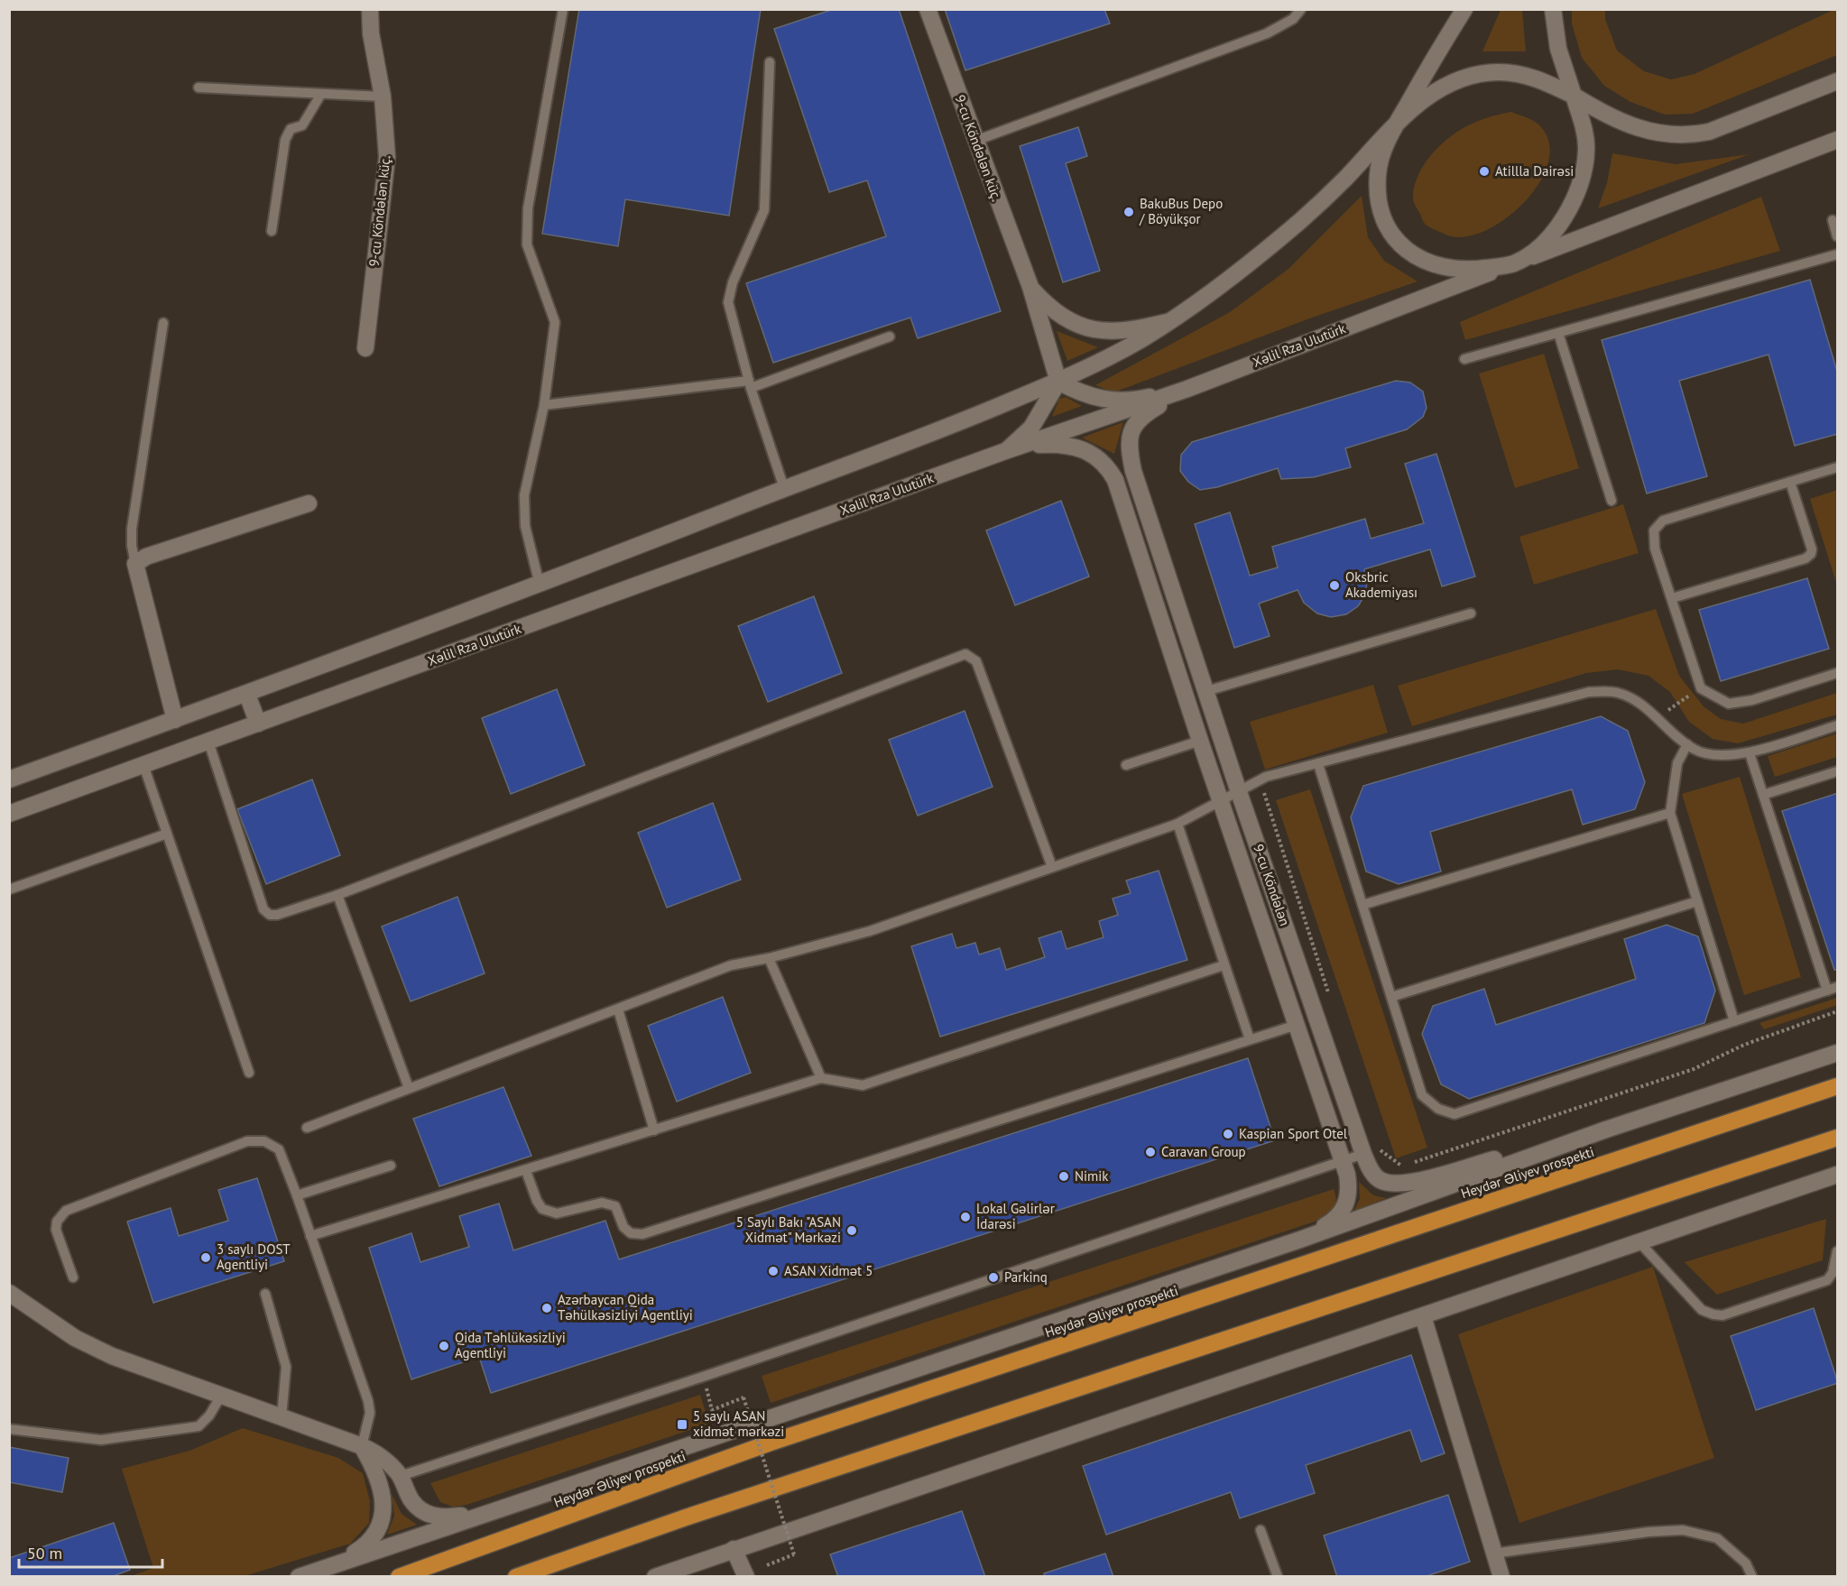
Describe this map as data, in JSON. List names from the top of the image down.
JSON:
{
  "streets": {
    "highway": ["Heydər Əliyev prospekti"],
    "main road": ["9-cu Köndələn küç.", "Xəlil Rza Ulutürk", "9-cu Köndələn"]
  },
  "crossings": [
    ["Xəlil Rza Ulutürk", "9-cu Köndələn"]
  ],
  "places": {
    "other": [
      "Atillla Dairəsi",
      "BakuBus Depo / Böyükşor",
      "Oksbric Akademiyası",
      "Kaspian Sport Otel",
      "Caravan Group",
      "Nimik",
      "Lokal Gəlirlər İdarəsi",
      "5 Saylı Bakı \"ASAN Xidmət\" Mərkəzi",
      "3 saylı DOST Agentliyi",
      "ASAN Xidmət 5",
      "Parkinq",
      "Azərbaycan Qida Təhülkəsizliyi Agentliyi",
      "Qida Təhlükəsizliyi Agentliyi"
    ],
    "transit": ["5 saylı ASAN xidmət mərkəzi"]
  },
  "scale_bar": "50 m"
}
